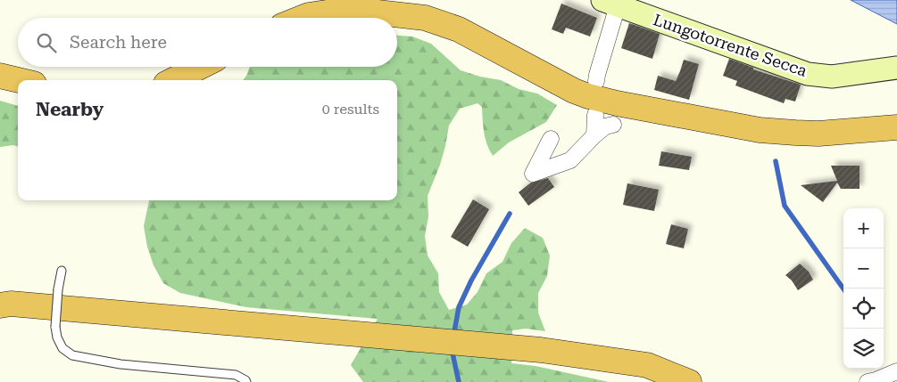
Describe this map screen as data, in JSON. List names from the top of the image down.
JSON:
{
  "streets": {
    "main road": ["Lungotorrente Secca"]
  },
  "page": {
    "search": "Search here",
    "heading": ["Nearby", "0 results"],
    "map_buttons": ["+", "−"]
  }
}
